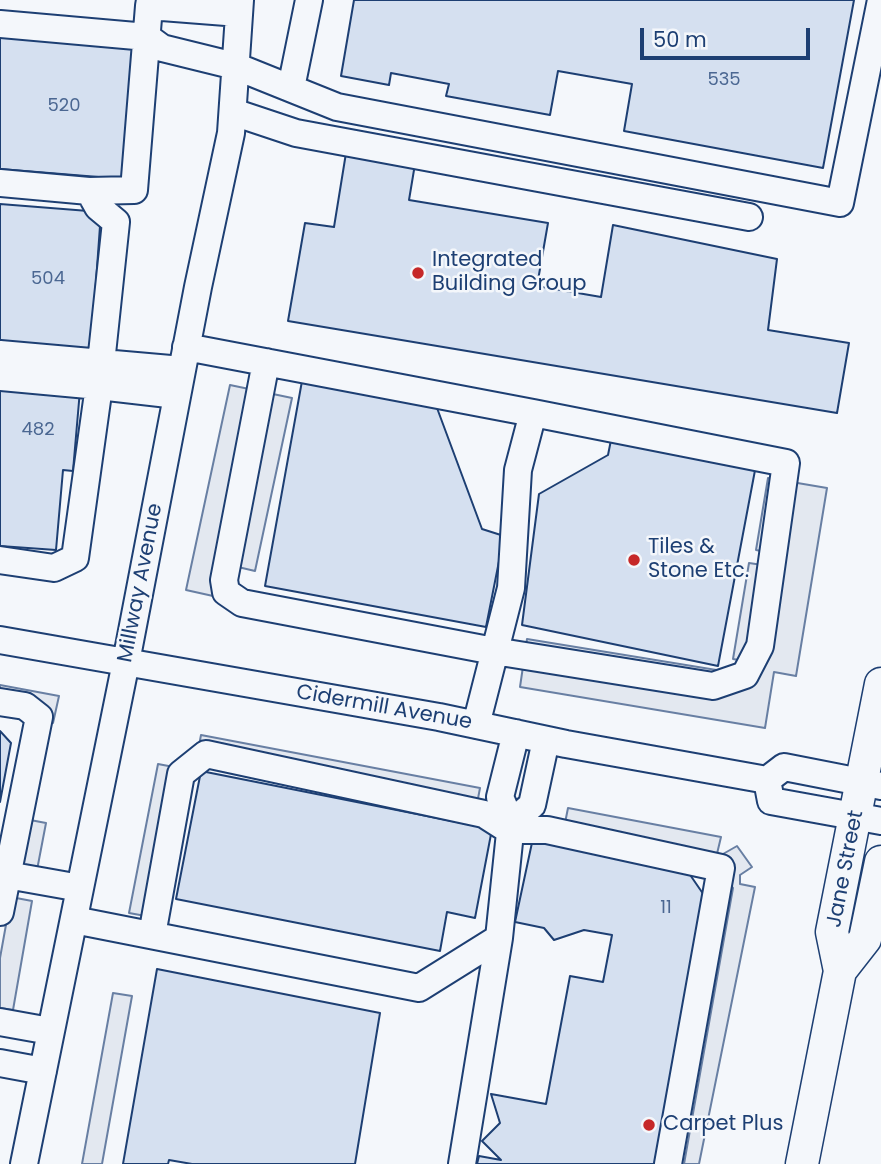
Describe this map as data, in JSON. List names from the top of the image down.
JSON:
{
  "streets": {
    "main road": ["Jane Street"],
    "street": ["Millway Avenue", "Cidermill Avenue"]
  },
  "crossings": [
    ["Millway Avenue", "Cidermill Avenue"],
    ["Cidermill Avenue", "Jane Street"]
  ],
  "places": ["Integrated Building Group", "Tiles & Stone Etc.", "Carpet Plus"],
  "house_numbers": [
    "535",
    "520",
    "504",
    "482",
    "11"
  ],
  "scale_bar": "50 m"
}
